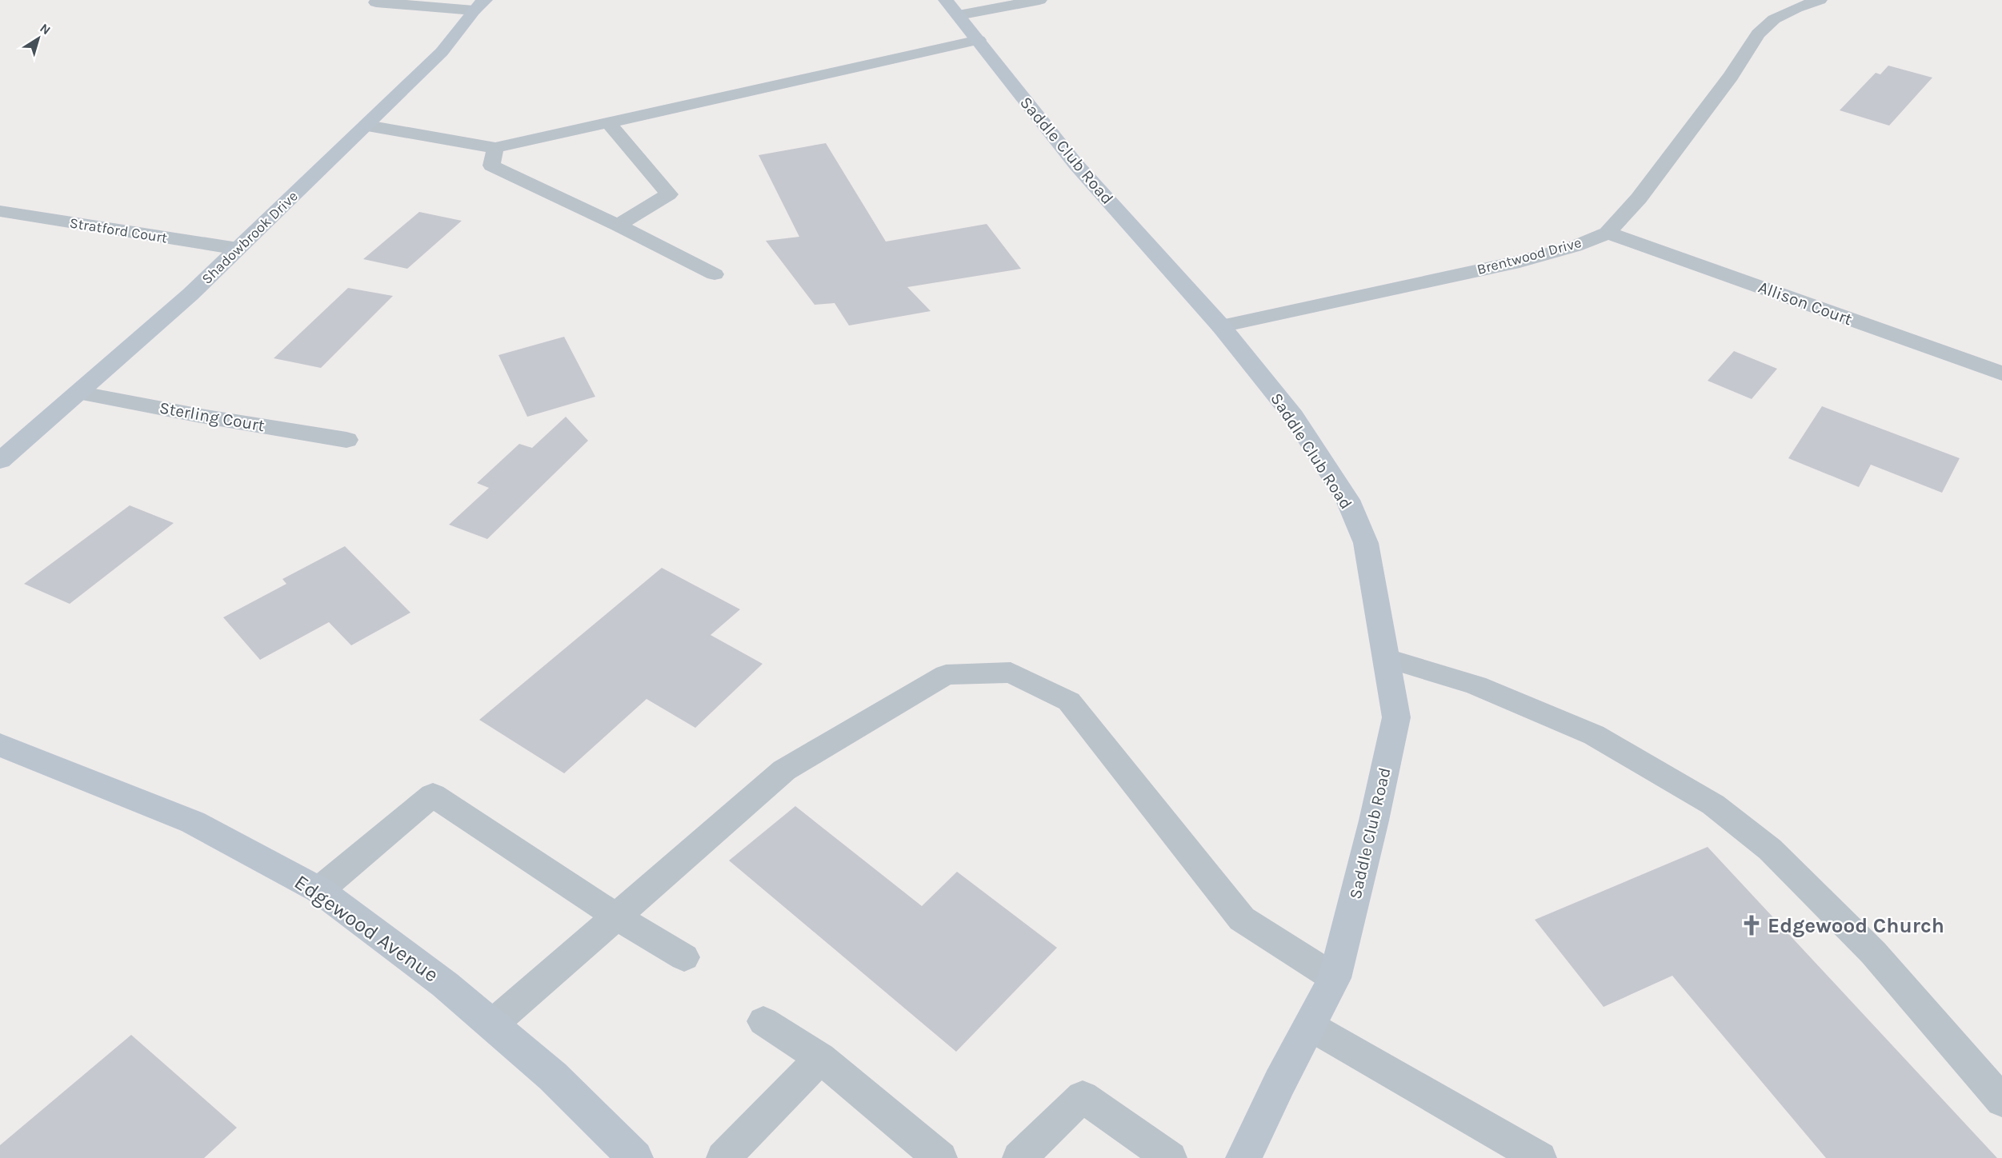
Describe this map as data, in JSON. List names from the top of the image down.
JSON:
{
  "streets": {
    "street": [
      "Saddle Club Road",
      "Stratford Court",
      "Shadowbrook Drive",
      "Brentwood Drive",
      "Allison Court",
      "Sterling Court",
      "Edgewood Avenue"
    ]
  },
  "crossings": [
    ["Saddle Club Road", "Brentwood Drive"],
    ["Stratford Court", "Shadowbrook Drive"],
    ["Shadowbrook Drive", "Sterling Court"],
    ["Brentwood Drive", "Allison Court"]
  ],
  "places": {
    "church": ["Edgewood Church"]
  },
  "north": "top right"
}
